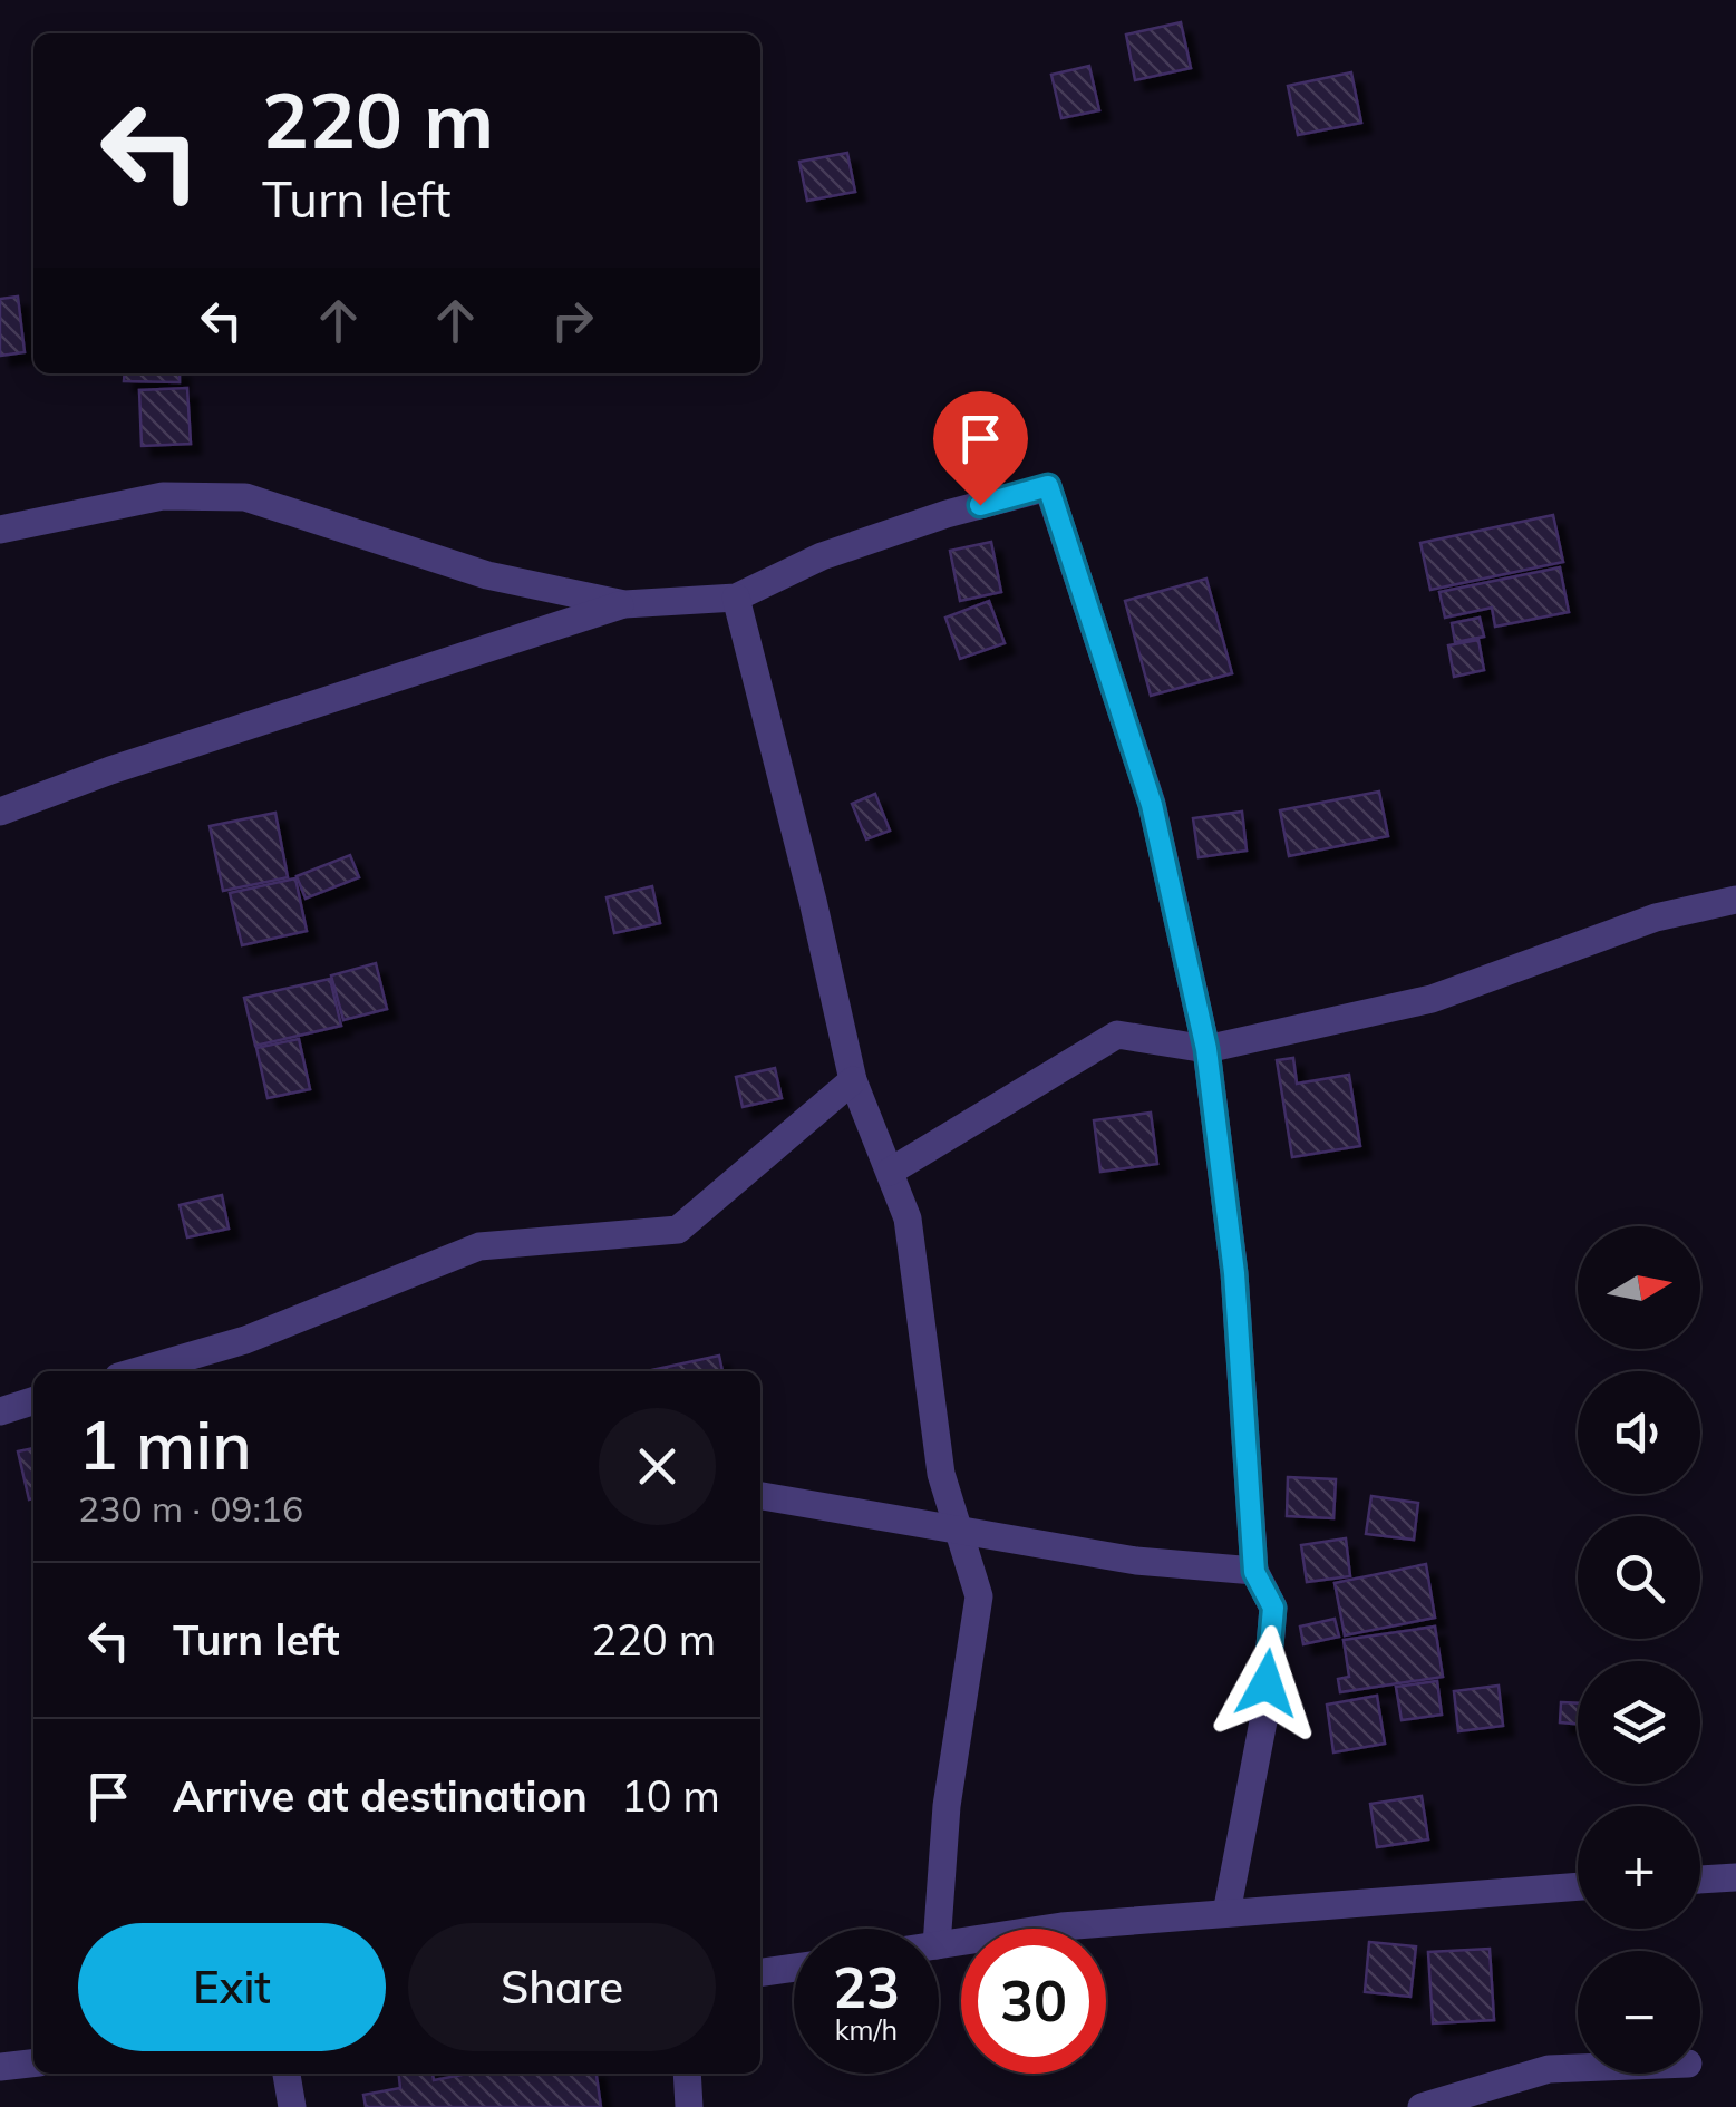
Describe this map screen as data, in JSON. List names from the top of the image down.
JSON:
{
  "north": "right",
  "page": {
    "turn": ["220 m", "Turn left"],
    "map_buttons": ["+", "−"],
    "heading": ["1 min", "230 m · 09:16"],
    "list": [
      {
        "name": "Turn left",
        "value": "220 m"
      },
      {
        "name": "Arrive at destination",
        "value": "10 m"
      }
    ],
    "buttons": ["Exit", "Share"],
    "speed": "23 km/h",
    "limit": "30"
  }
}
